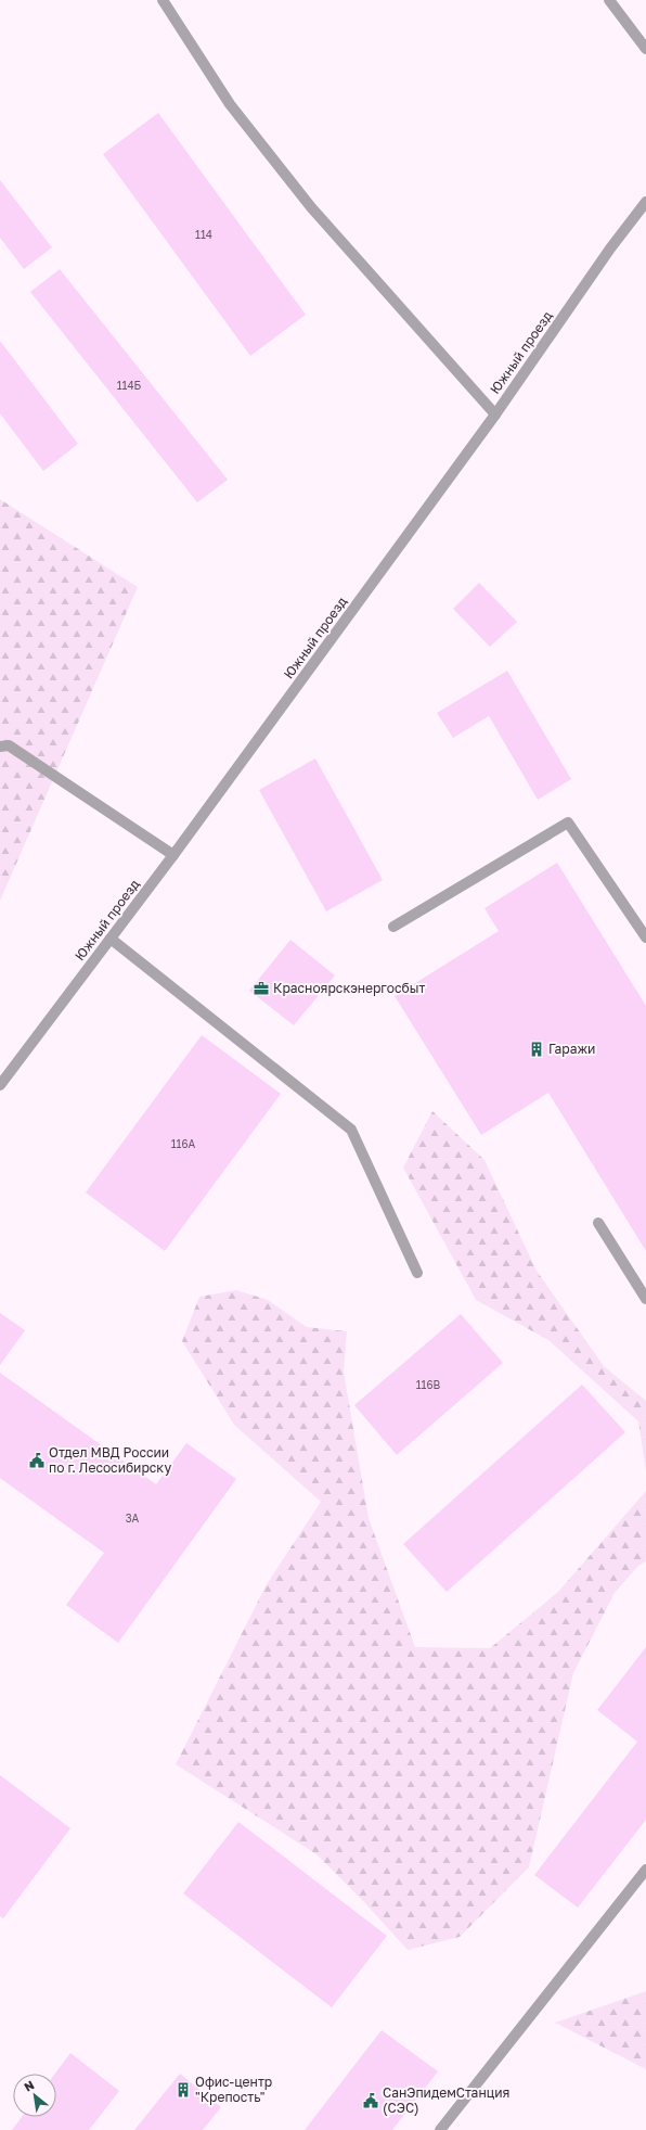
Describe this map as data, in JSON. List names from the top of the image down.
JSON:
{
  "streets": {
    "street": ["Южный проезд"]
  },
  "places": {
    "office": ["Красноярскэнергосбыт"],
    "building": ["Гаражи", "Офис-центр \"Крепость\""],
    "public building": ["Отдел МВД России по г. Лесосибирску", "СанЭпидемСтанция (СЭС)"]
  },
  "house_numbers": [
    "114",
    "114Б",
    "116А",
    "116В",
    "3А"
  ],
  "north": "top left"
}
